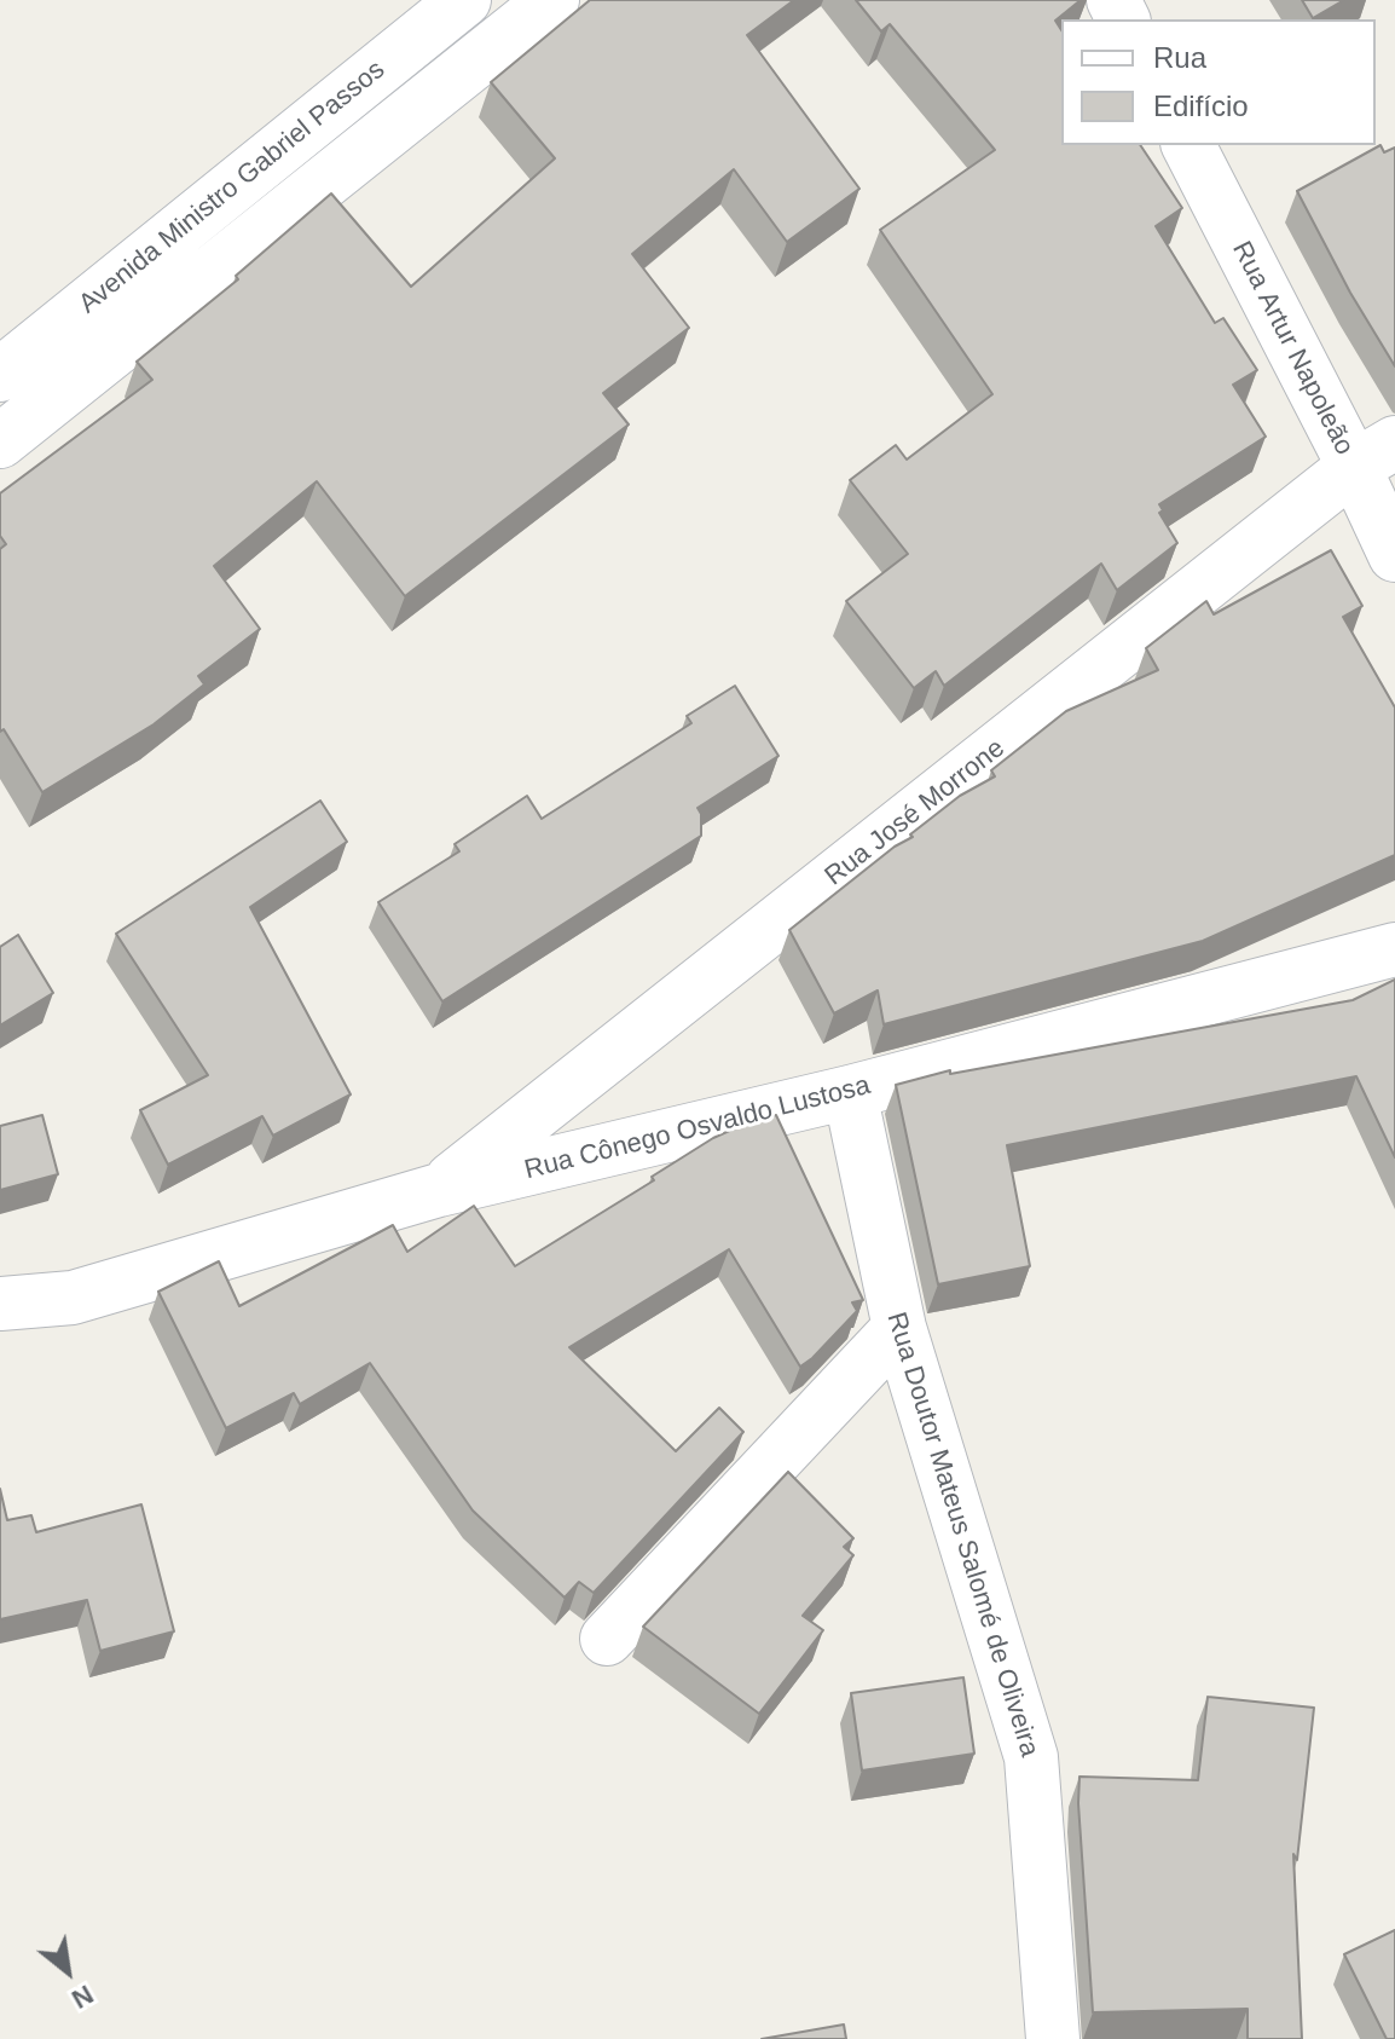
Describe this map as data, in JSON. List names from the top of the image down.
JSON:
{
  "streets": {
    "street": [
      "Avenida Ministro Gabriel Passos",
      "Rua Artur Napoleão",
      "Rua José Morrone",
      "Rua Cônego Osvaldo Lustosa",
      "Rua Doutor Mateus Salomé de Oliveira"
    ]
  },
  "crossings": [
    ["Rua Artur Napoleão", "Rua José Morrone"],
    ["Rua José Morrone", "Rua Cônego Osvaldo Lustosa"],
    ["Rua Cônego Osvaldo Lustosa", "Rua Doutor Mateus Salomé de Oliveira"]
  ],
  "legend": ["Rua", "Edifício"],
  "north": "bottom right"
}
